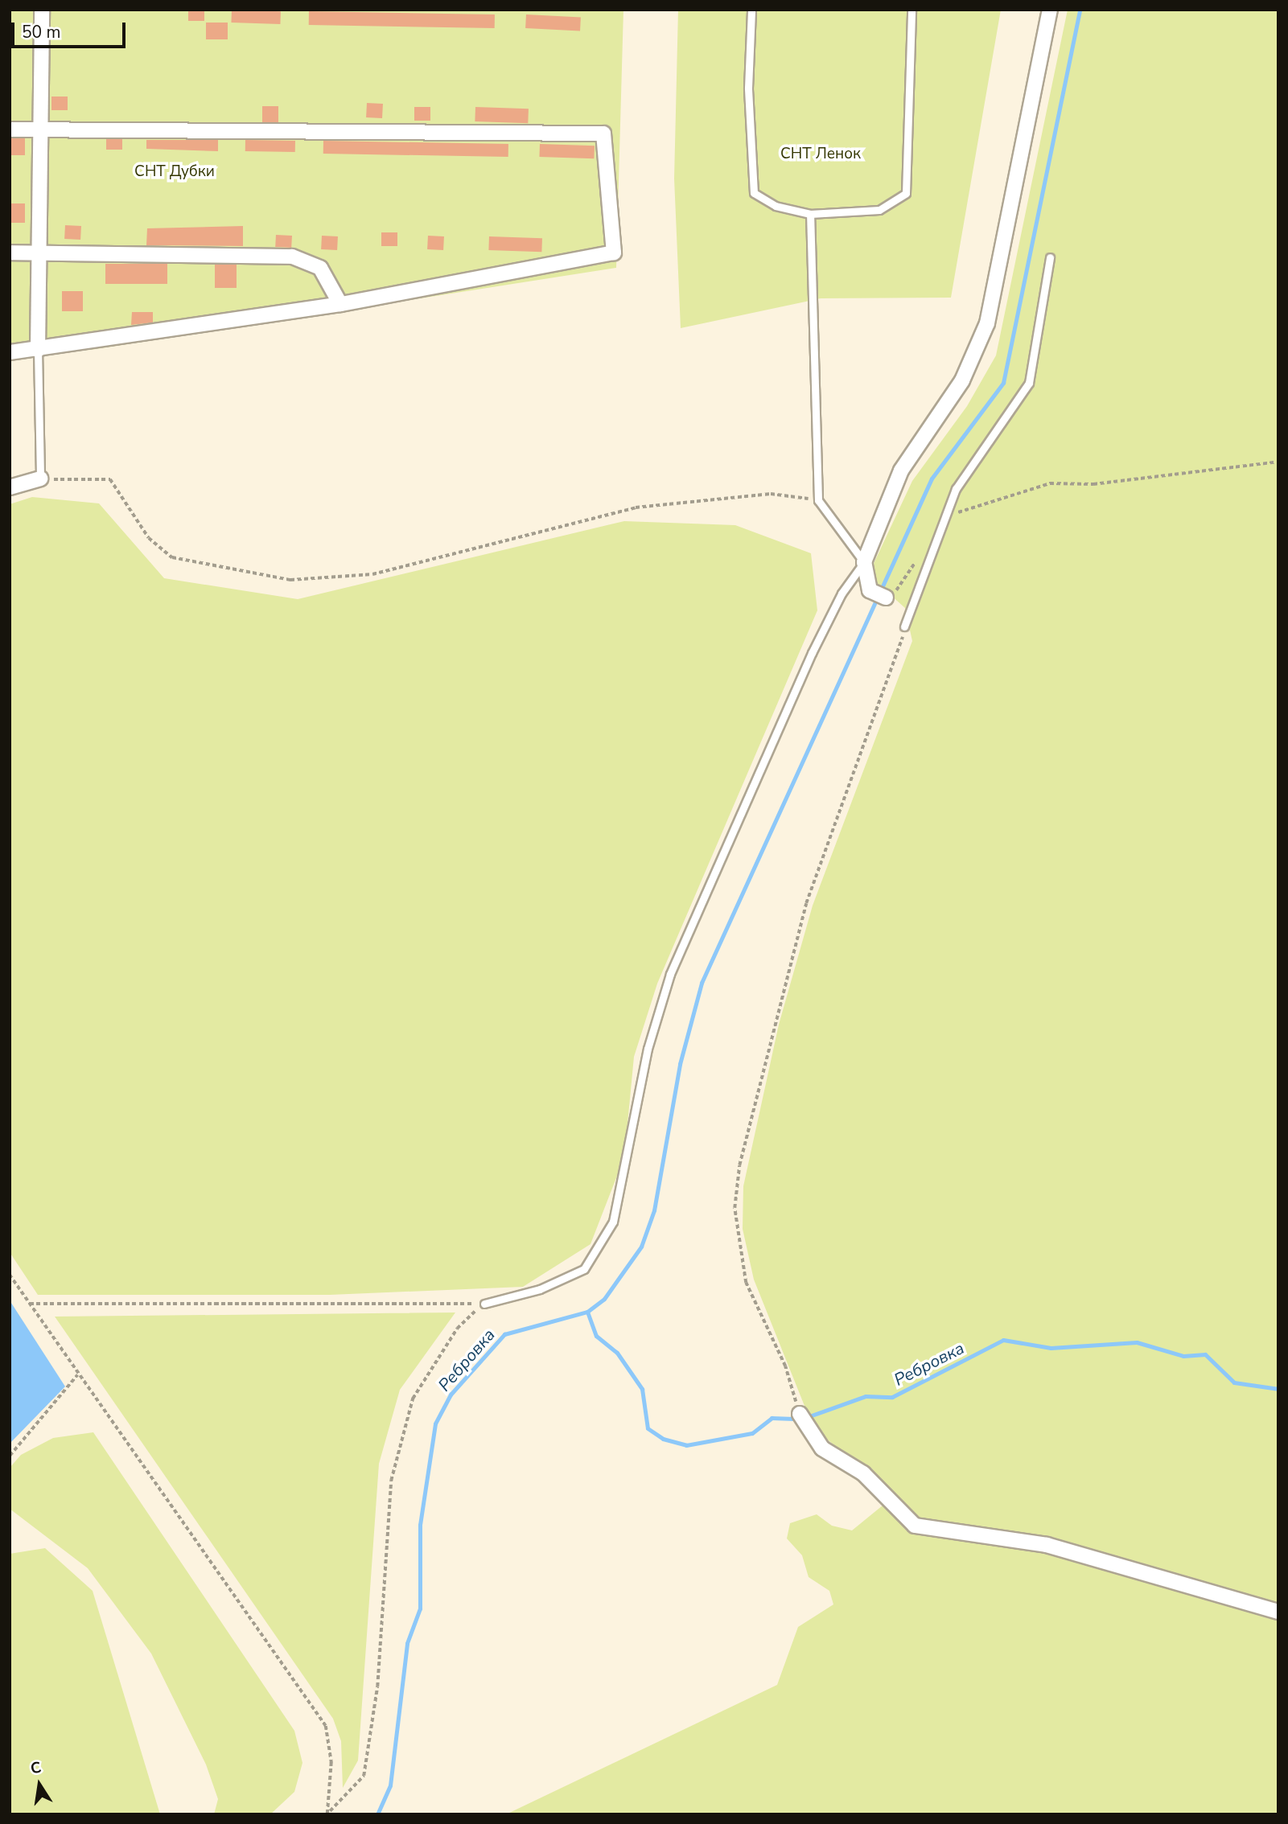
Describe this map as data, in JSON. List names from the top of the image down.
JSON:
{
  "water": ["Ребровка"],
  "parks": ["СНТ Ленок", "СНТ Дубки"],
  "scale_bar": "50 m",
  "north": "top"
}
